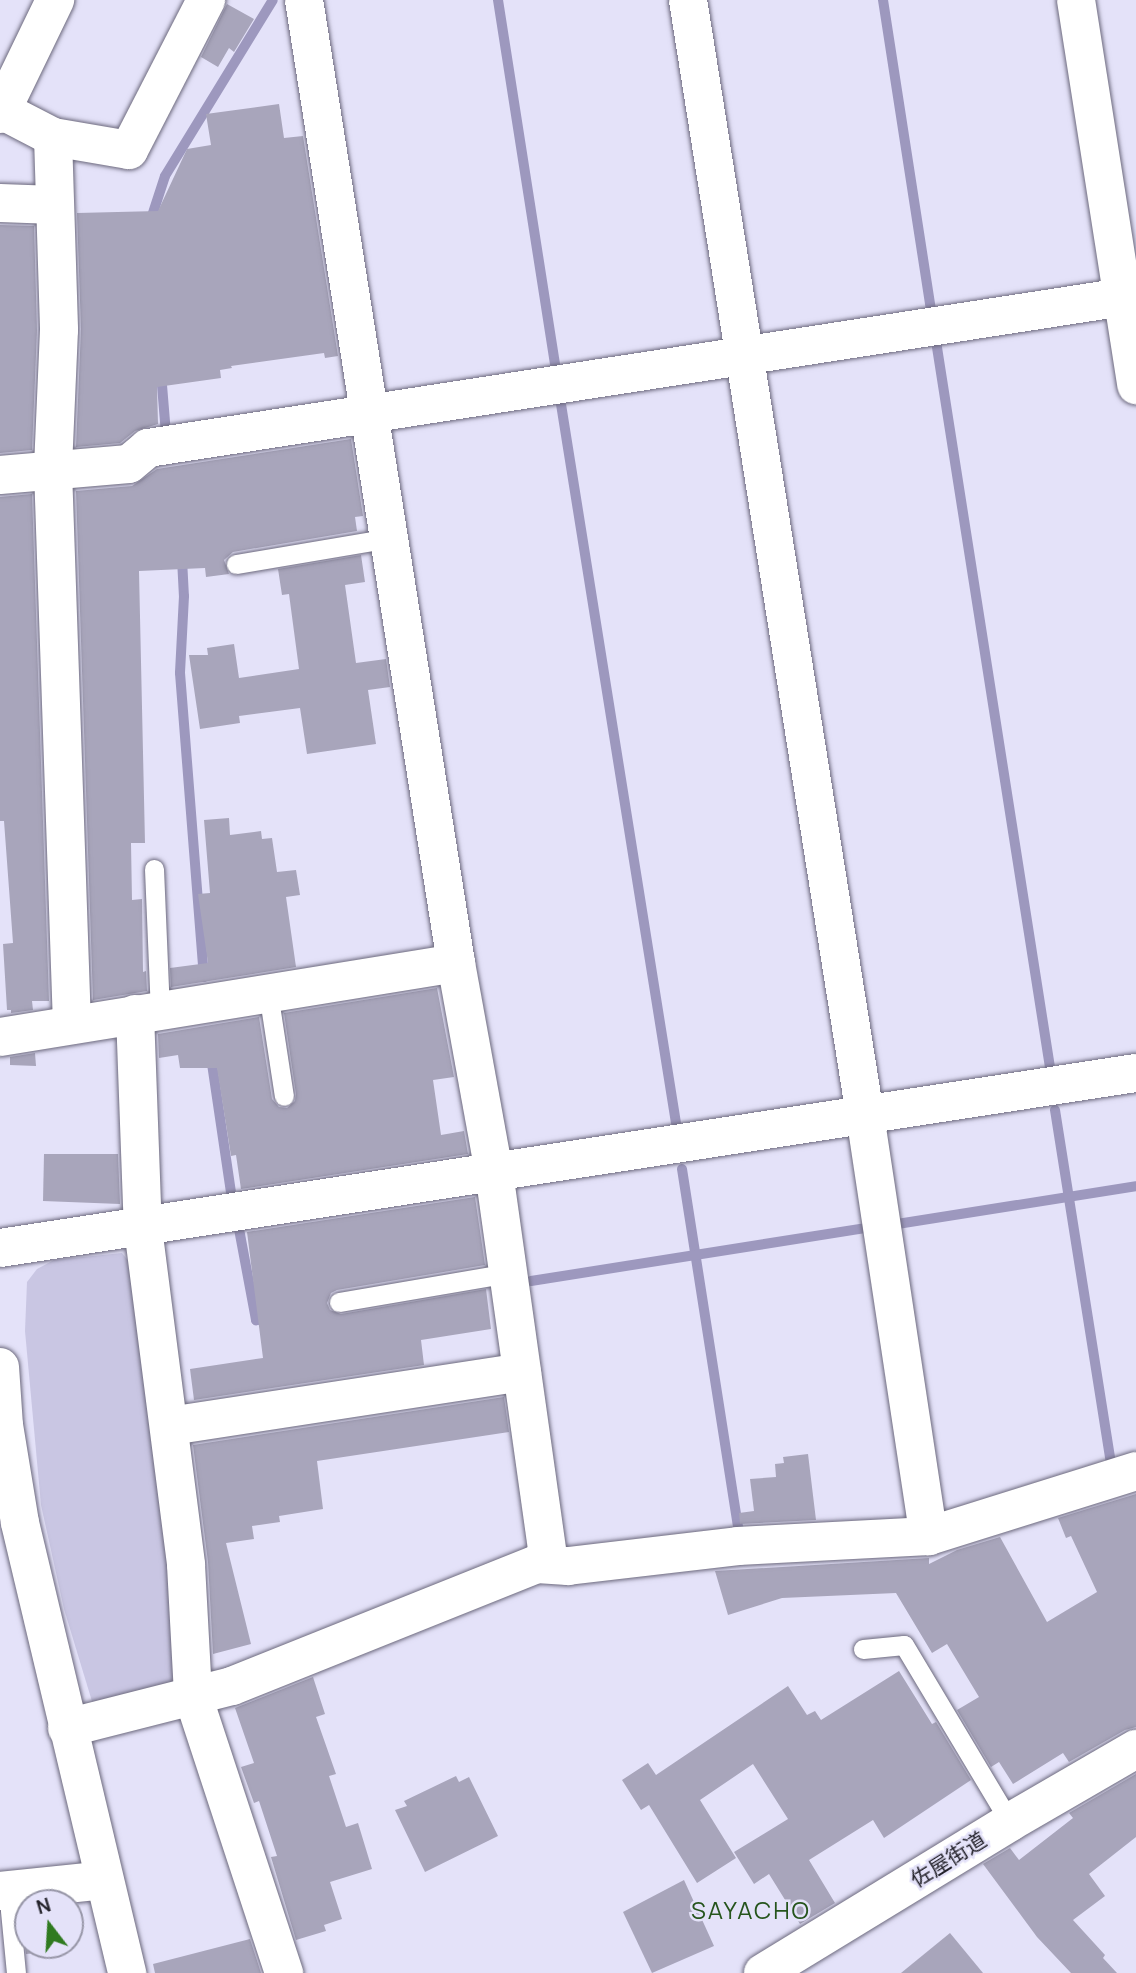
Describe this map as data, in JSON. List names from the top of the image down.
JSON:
{
  "streets": {
    "street": ["佐屋街道"]
  },
  "districts": ["SAYACHO"],
  "north": "top"
}
